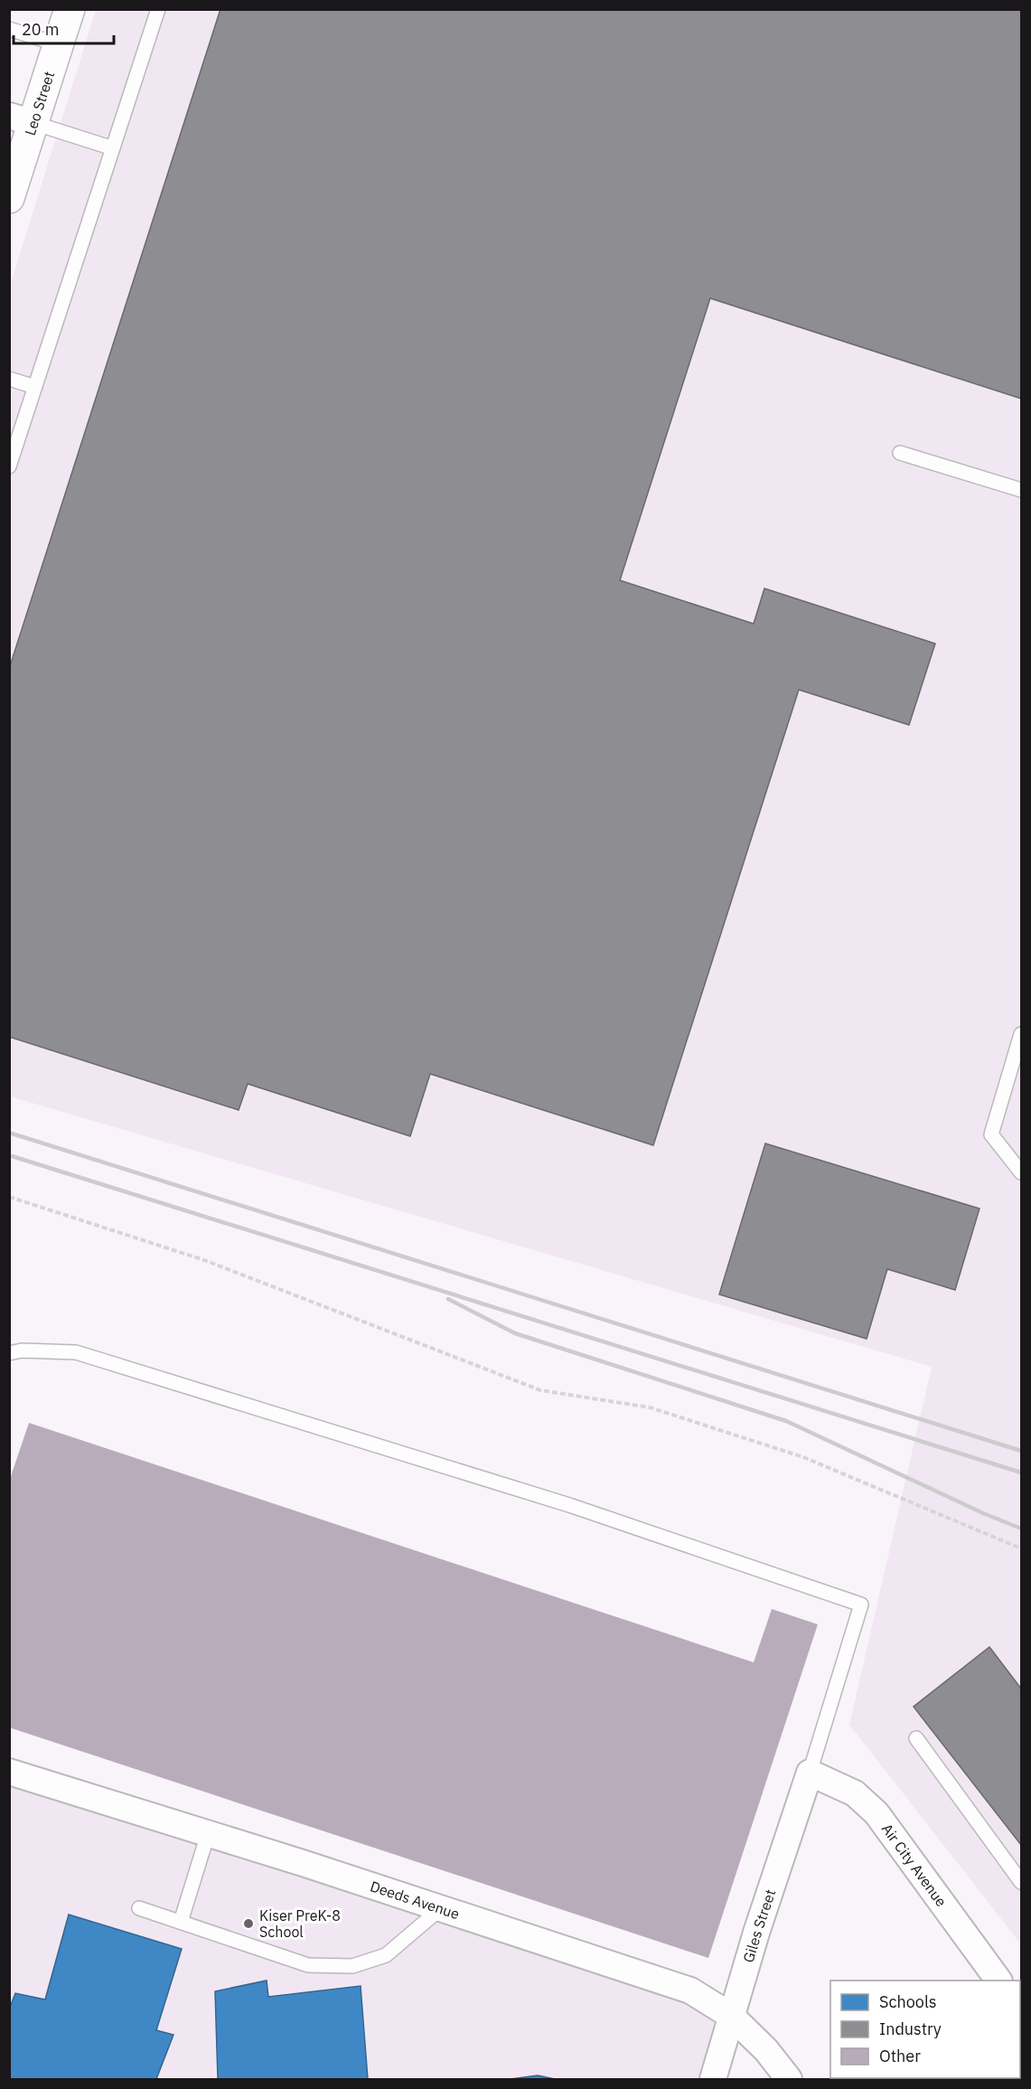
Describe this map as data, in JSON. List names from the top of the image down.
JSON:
{
  "streets": {
    "street": [
      "Leo Street",
      "Air City Avenue",
      "Deeds Avenue",
      "Giles Street"
    ]
  },
  "crossings": [
    ["Air City Avenue", "Giles Street"],
    ["Deeds Avenue", "Giles Street"]
  ],
  "places": ["Kiser PreK-8 School"],
  "legend": ["Schools", "Industry", "Other"],
  "scale_bar": "20 m"
}
